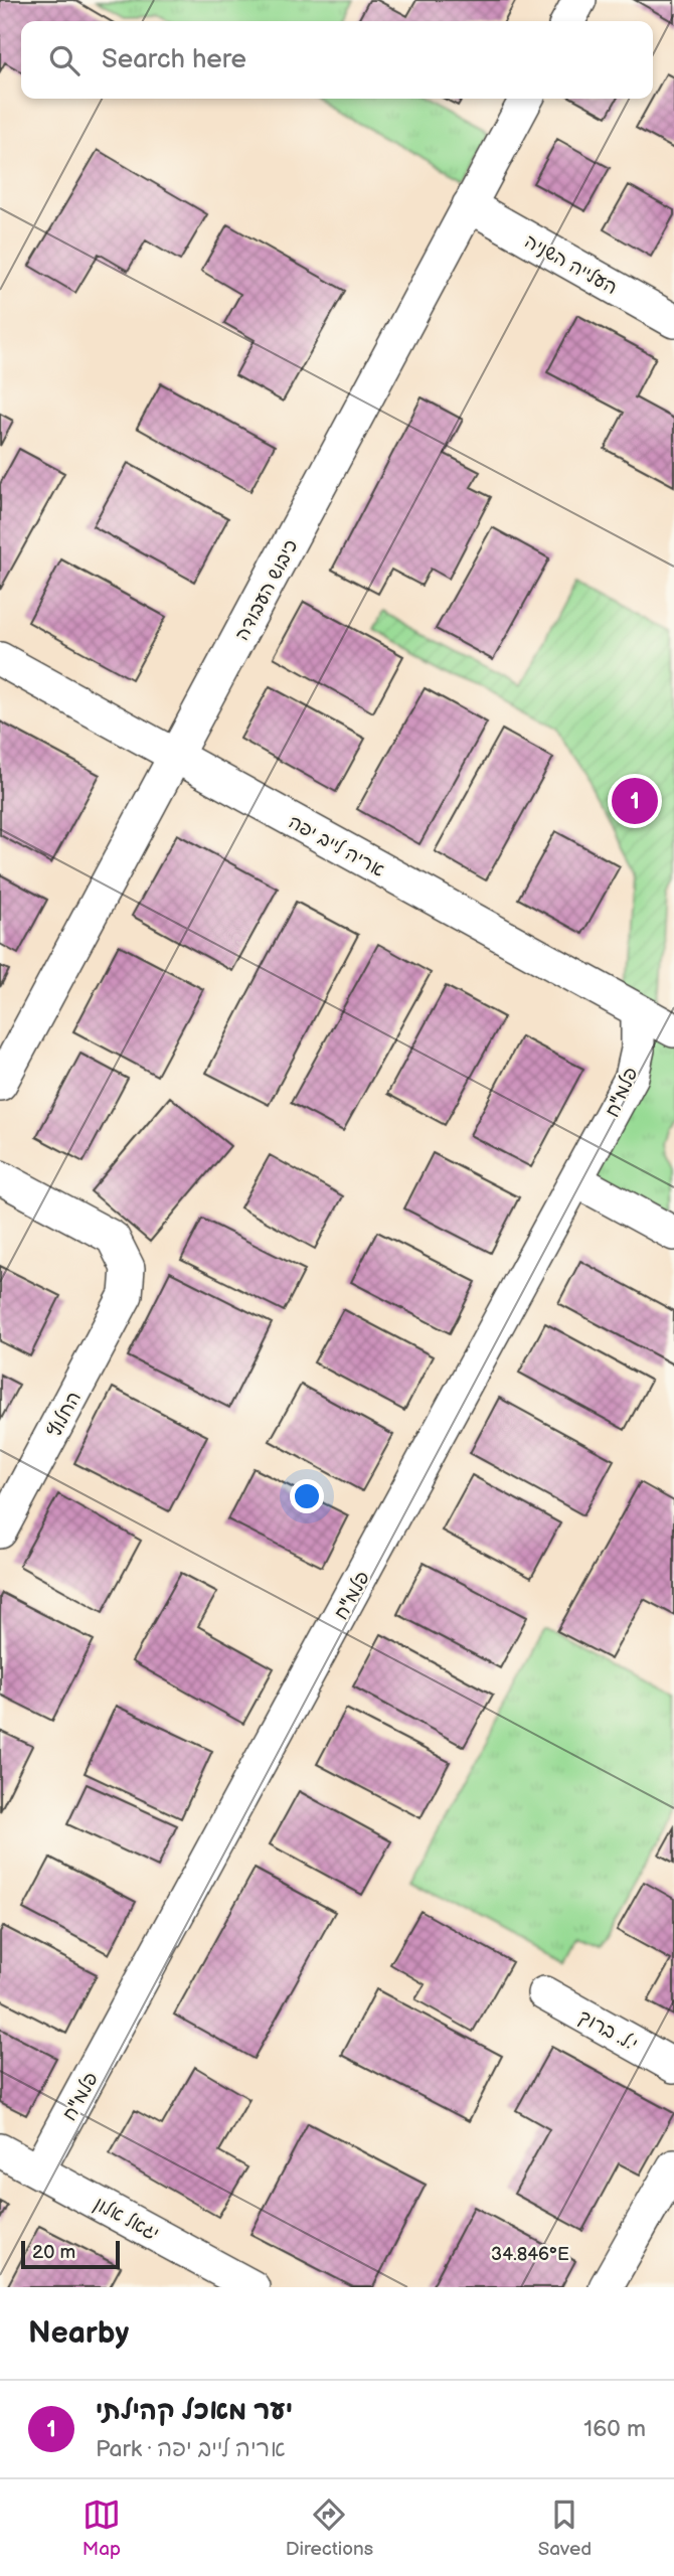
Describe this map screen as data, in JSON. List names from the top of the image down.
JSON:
{
  "streets": {
    "street": [
      "העלייה השניה",
      "כיבוש העבודה",
      "אריה לייב יפה",
      "פלמ\"ח",
      "החלוץ",
      "י.ל. ברוך",
      "יגאל אלון"
    ]
  },
  "crossings": [
    ["העלייה השניה", "כיבוש העבודה"],
    ["כיבוש העבודה", "אריה לייב יפה"],
    ["אריה לייב יפה", "פלמ\"ח"],
    ["פלמ\"ח", "יגאל אלון"]
  ],
  "scale_bar": "20 m",
  "page": {
    "search": "Search here",
    "pins": "1",
    "scale": "20 m",
    "heading": "Nearby",
    "list": [
      {
        "mark": "1",
        "name": "יער מאכל קהילתי",
        "note": "Park · אריה לייב יפה",
        "value": "160 m"
      }
    ],
    "nav": ["Map", "Directions", "Saved"]
  },
  "coordinates": ["34.846°E"]
}
